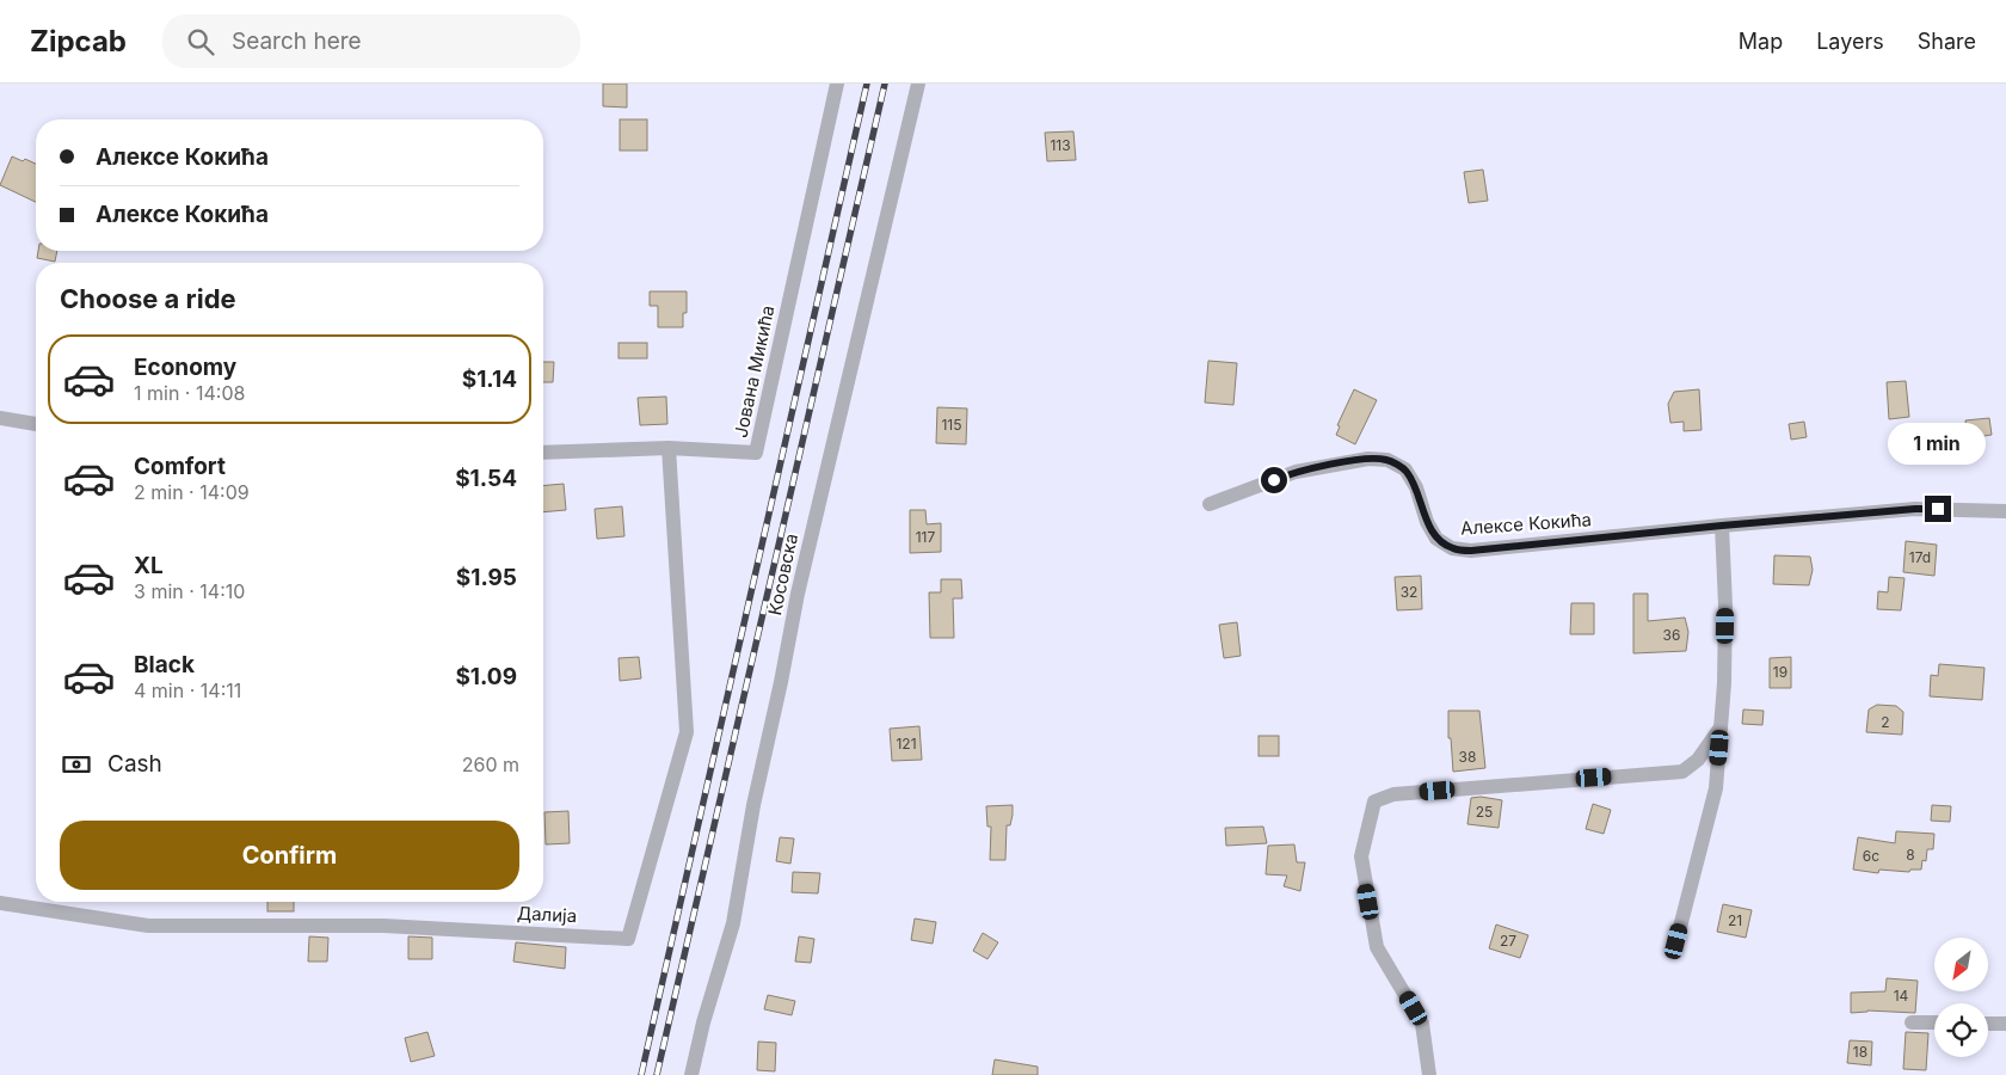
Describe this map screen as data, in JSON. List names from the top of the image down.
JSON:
{
  "streets": {
    "street": [
      "Јована Микића",
      "Алексе Кокића",
      "Косовска",
      "Далија"
    ]
  },
  "crossings": [
    ["Јована Микића", "Далија"]
  ],
  "house_numbers": [
    "113",
    "115",
    "117",
    "17d",
    "32",
    "36",
    "19",
    "2",
    "121",
    "38",
    "25",
    "8",
    "6c",
    "21",
    "27",
    "14",
    "18"
  ],
  "north": "bottom left",
  "page": {
    "header": "Zipcab",
    "search": "Search here",
    "nav": ["Map", "Layers", "Share"],
    "banner": ["Алексе Кокића", "Алексе Кокића"],
    "heading": "Choose a ride",
    "list": [
      {
        "name": "Economy",
        "note": "1 min · 14:08",
        "value": "$1.14"
      },
      {
        "name": "Comfort",
        "note": "2 min · 14:09",
        "value": "$1.54"
      },
      {
        "name": "XL",
        "note": "3 min · 14:10",
        "value": "$1.95"
      },
      {
        "name": "Black",
        "note": "4 min · 14:11",
        "value": "$1.09"
      }
    ],
    "bubble": "1 min",
    "pay": ["Cash", "260 m"],
    "buttons": "Confirm"
  }
}
